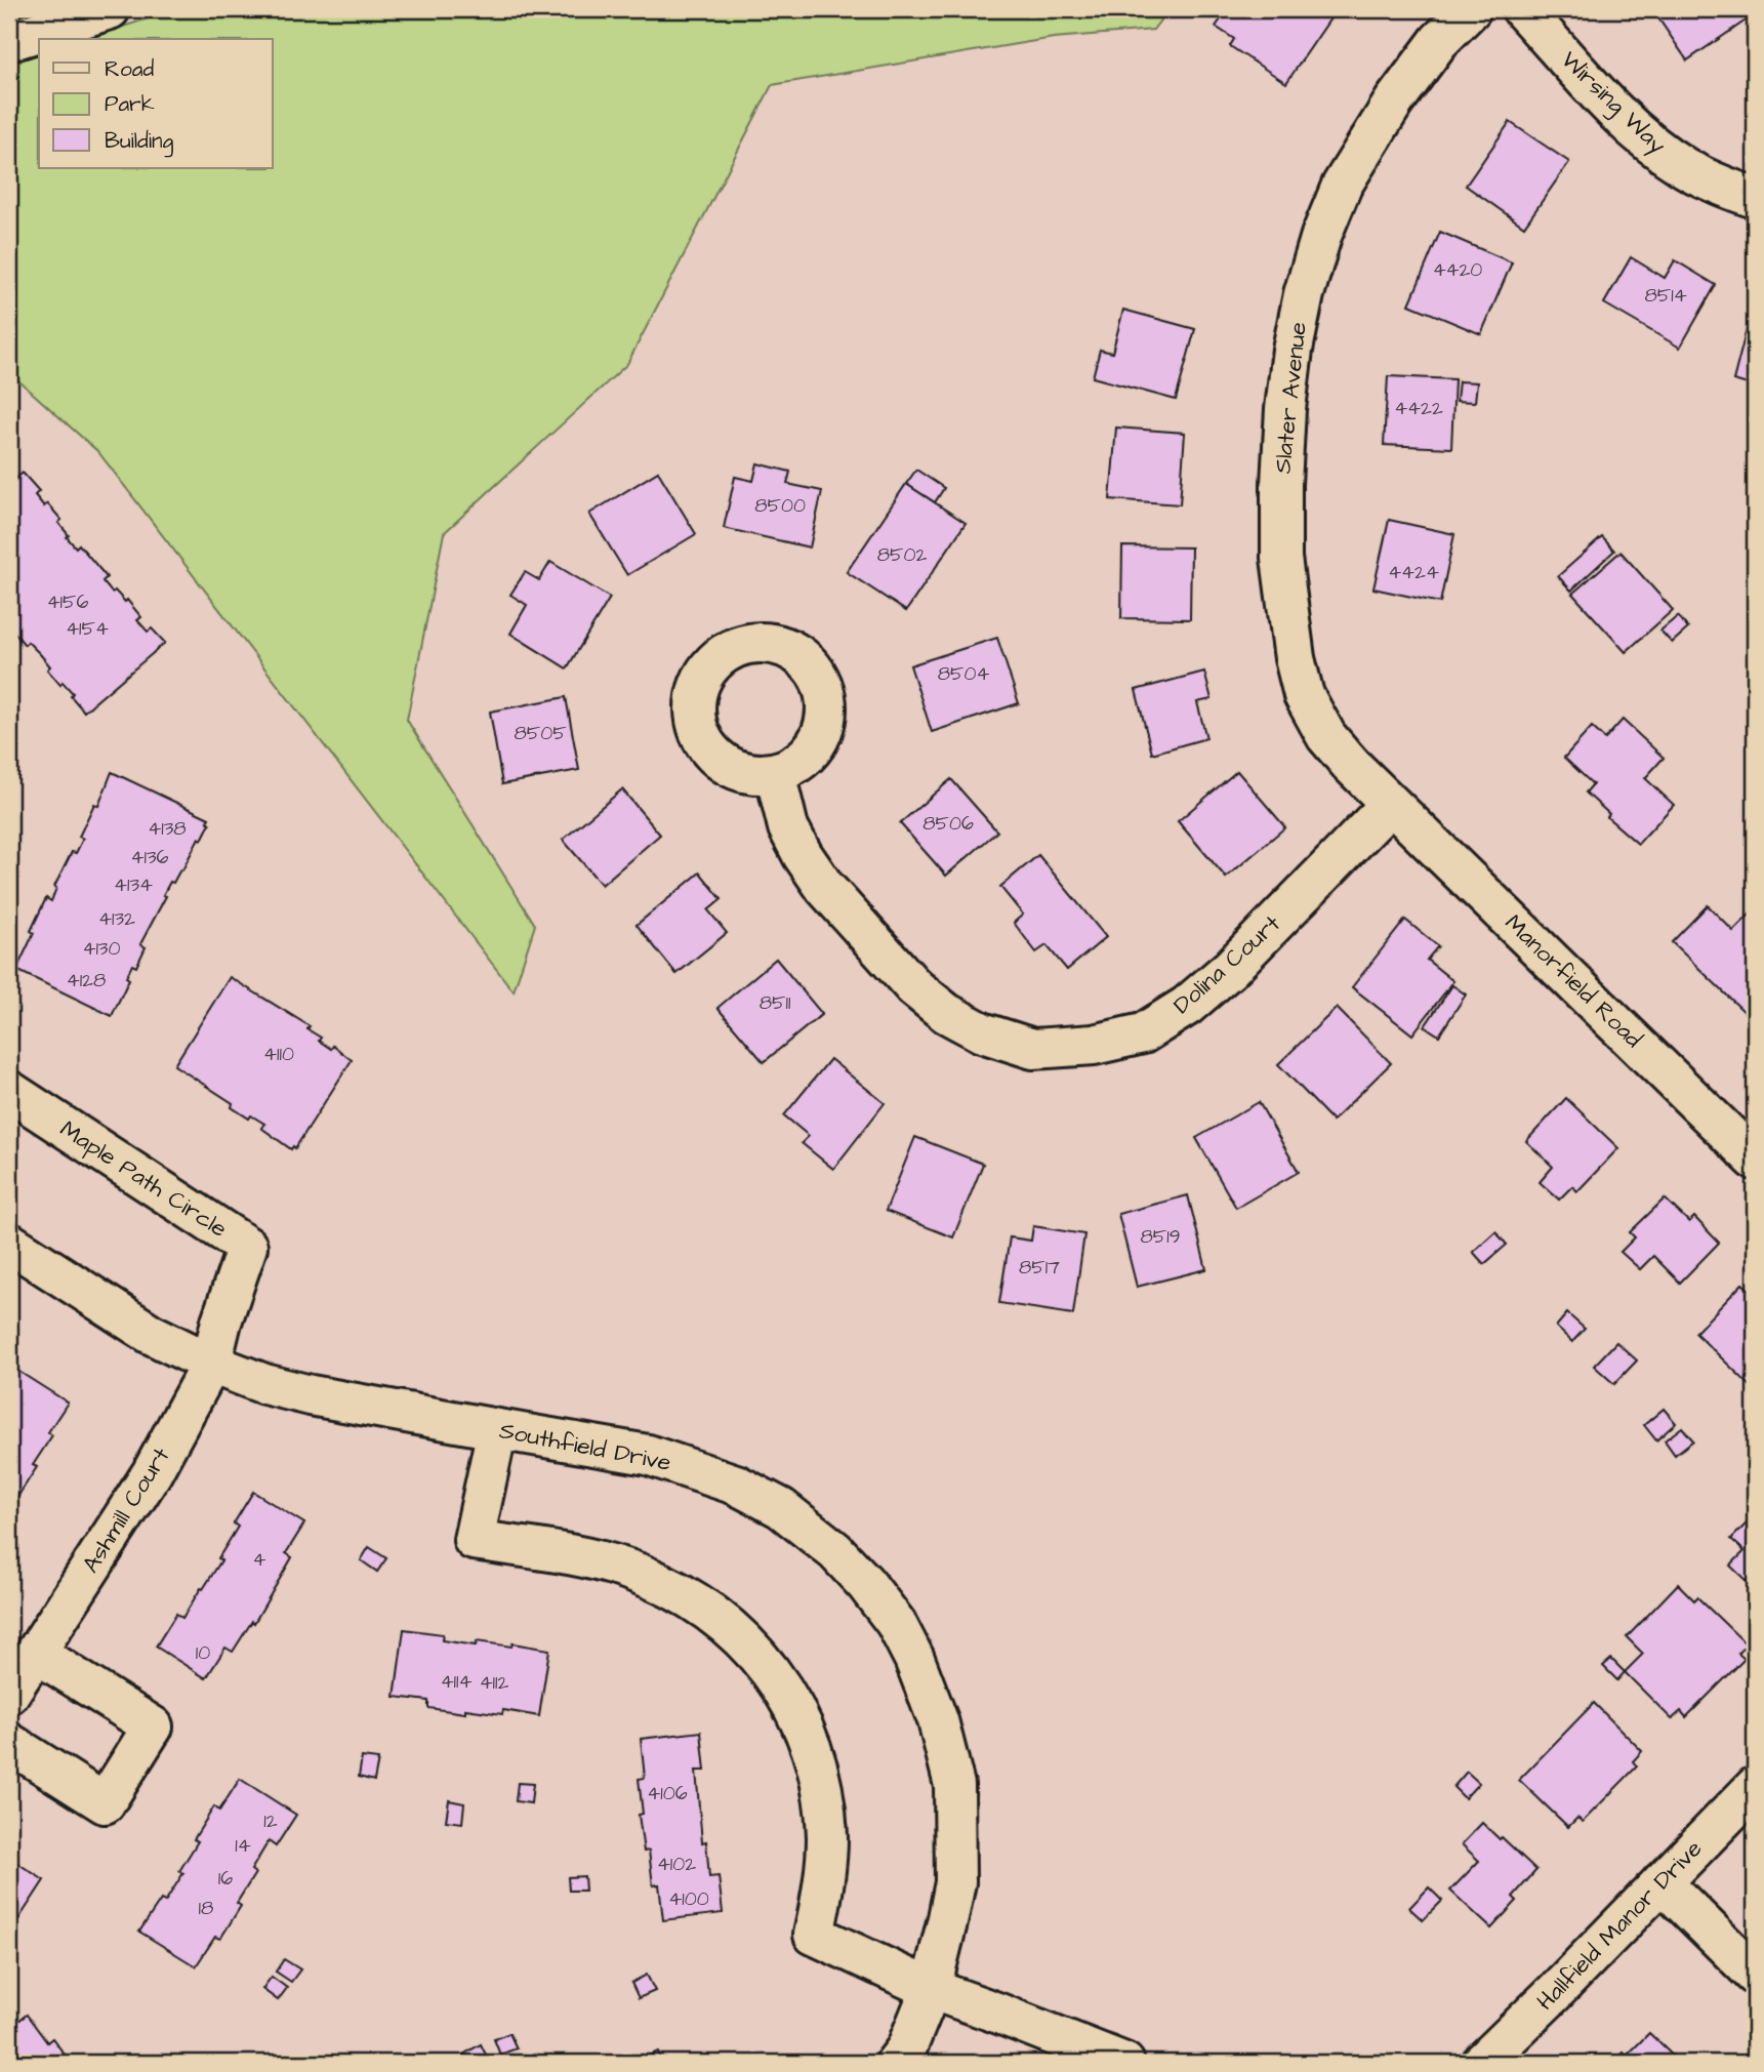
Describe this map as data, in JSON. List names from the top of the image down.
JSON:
{
  "streets": {
    "street": [
      "Wirsing Way",
      "Slater Avenue",
      "Dolina Court",
      "Manorfield Road",
      "Maple Path Circle",
      "Southfield Drive",
      "Ashmill Court",
      "Hallfield Manor Drive"
    ]
  },
  "crossings": [
    ["Slater Avenue", "Dolina Court"],
    ["Slater Avenue", "Manorfield Road"],
    ["Dolina Court", "Manorfield Road"],
    ["Maple Path Circle", "Southfield Drive"],
    ["Maple Path Circle", "Ashmill Court"],
    ["Southfield Drive", "Ashmill Court"]
  ],
  "house_numbers": [
    "4420",
    "8514",
    "4422",
    "8500",
    "8502",
    "4424",
    "4156",
    "4154",
    "8504",
    "8505",
    "8506",
    "4138",
    "4136",
    "4134",
    "4132",
    "4130",
    "4128",
    "8511",
    "4110",
    "8519",
    "8517",
    "4",
    "10",
    "4114",
    "4112",
    "4106",
    "12",
    "14",
    "4102",
    "16",
    "4100",
    "18"
  ],
  "legend": ["Road", "Park", "Building"]
}
